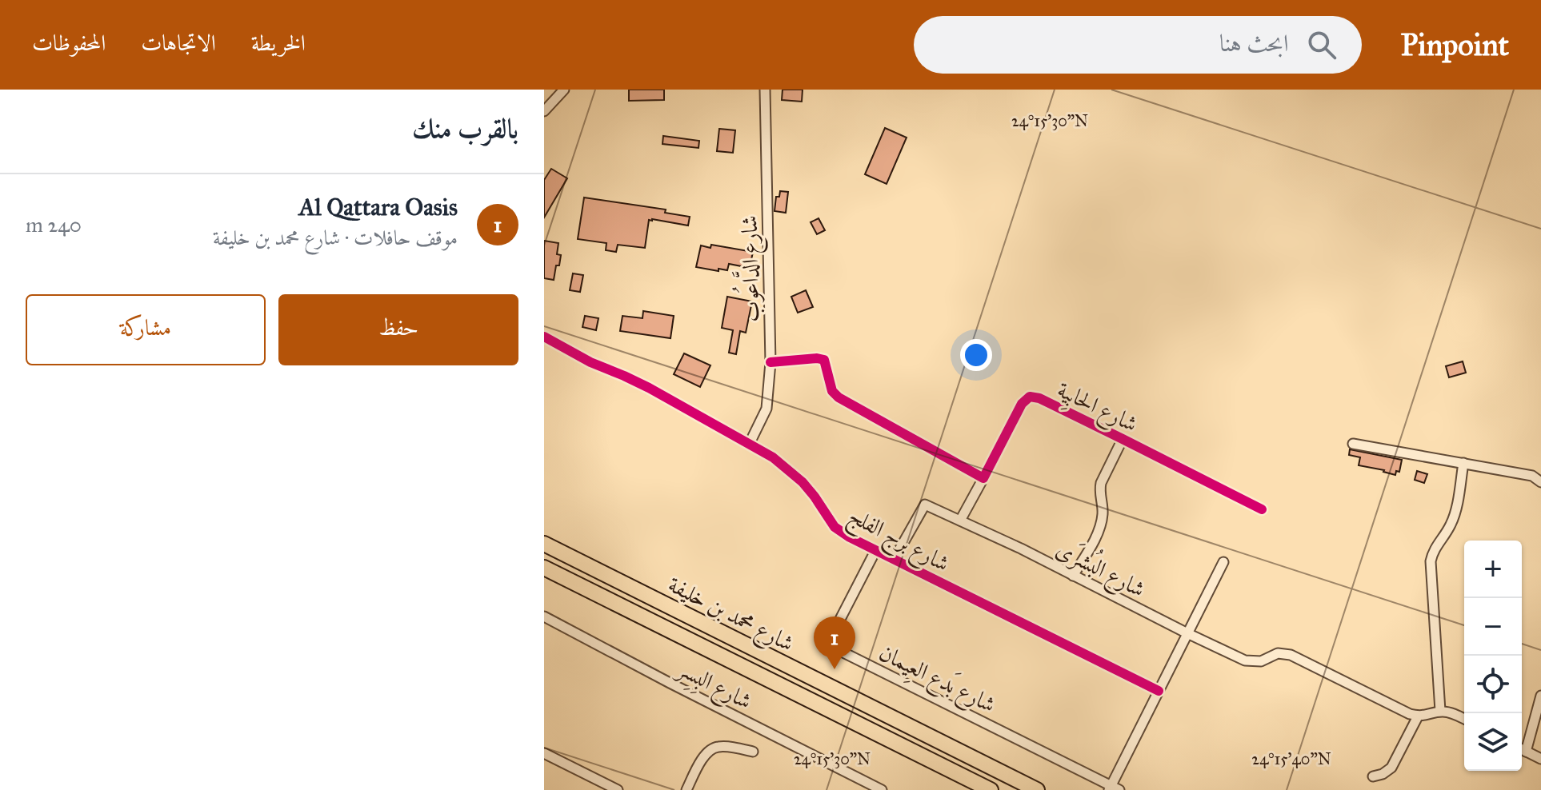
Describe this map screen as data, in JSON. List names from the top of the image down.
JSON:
{
  "streets": {
    "highway": ["شارع محمد بن خليفة"],
    "street": [
      "شارع الدَّاعُوب",
      "شارع الحابِية",
      "شارع برج الفلج",
      "شارع البُشرَى",
      "شارع بَدع العِيمان",
      "شارع البِسِر"
    ]
  },
  "crossings": [
    ["شارع الدَّاعُوب", "شارع برج الفلج"],
    ["شارع برج الفلج", "شارع البُشرَى"],
    ["شارع برج الفلج", "شارع بَدع العِيمان"]
  ],
  "page": {
    "header": "Pinpoint",
    "search": "ابحث هنا",
    "nav": ["الخريطة", "الاتجاهات", "المحفوظات"],
    "heading": "بالقرب منك",
    "list": [
      {
        "mark": "1",
        "name": "Al Qattara Oasis",
        "note": "موقف حافلات · شارع محمد بن خليفة",
        "value": "240 m"
      }
    ],
    "buttons": ["حفظ", "مشاركة"],
    "map_buttons": ["+", "−"],
    "pins": "1"
  },
  "coordinates": ["24°15'30\"N", "24°15'40\"N"]
}
